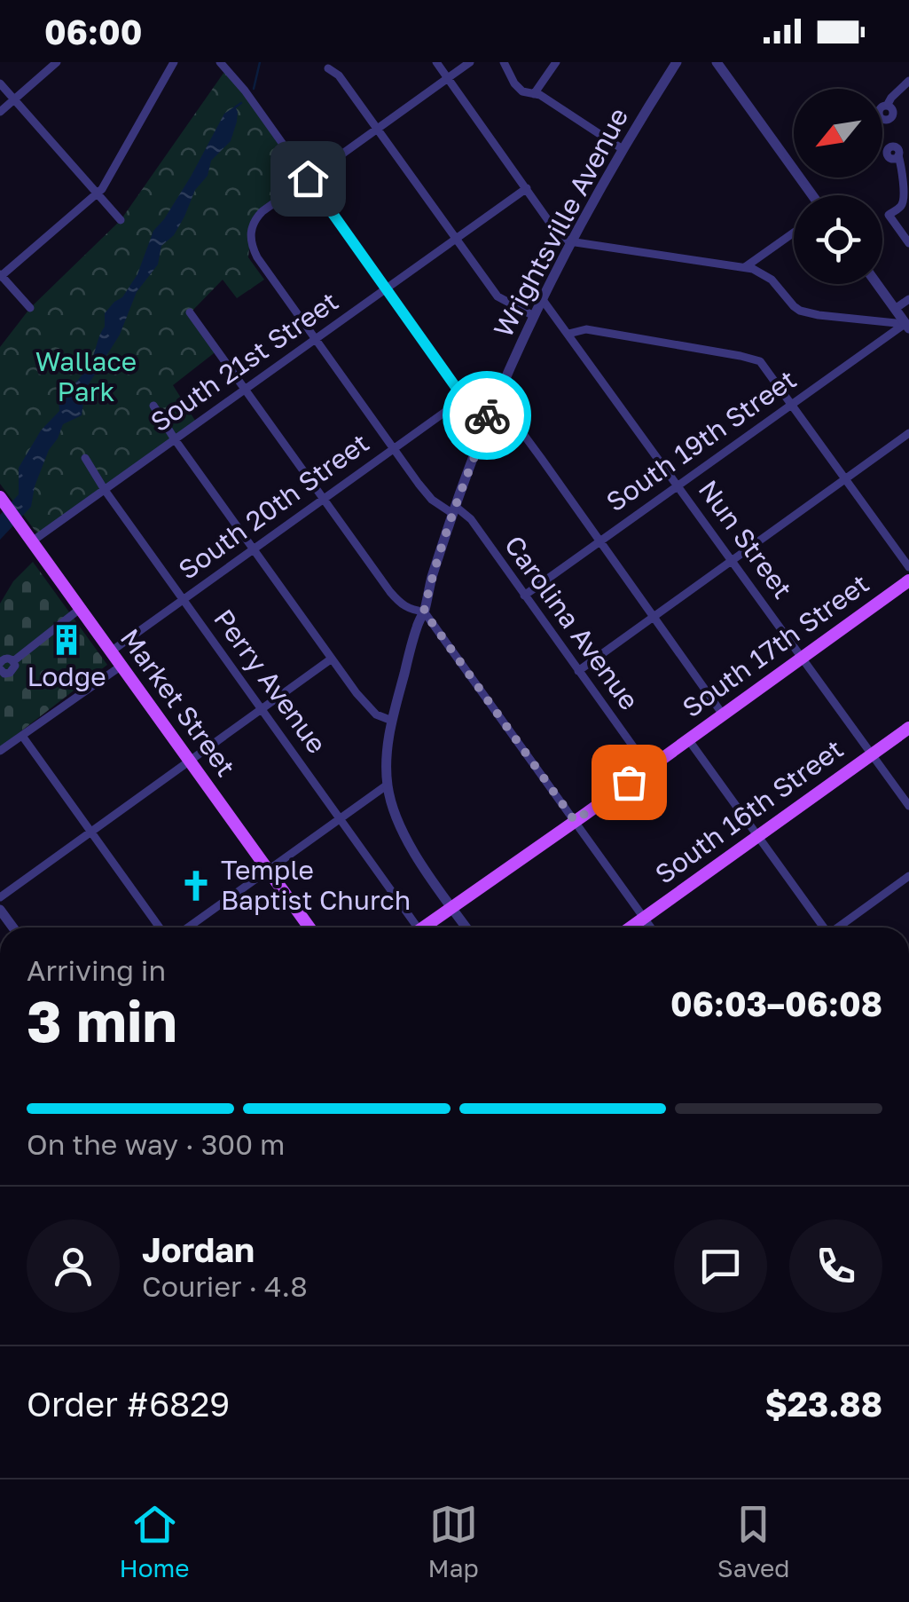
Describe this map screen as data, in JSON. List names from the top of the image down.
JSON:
{
  "streets": {
    "main road": ["South 17th Street", "Market Street", "South 16th Street"],
    "street": [
      "Wrightsville Avenue",
      "South 21st Street",
      "South 19th Street",
      "South 20th Street",
      "Nun Street",
      "Carolina Avenue",
      "Perry Avenue"
    ]
  },
  "crossings": [
    ["Wrightsville Avenue", "Nun Street"],
    ["Wrightsville Avenue", "Carolina Avenue"],
    ["Wrightsville Avenue", "South 17th Street"],
    ["South 21st Street", "Carolina Avenue"],
    ["South 21st Street", "Perry Avenue"],
    ["South 21st Street", "Market Street"],
    ["South 19th Street", "Nun Street"],
    ["South 19th Street", "Carolina Avenue"],
    ["South 20th Street", "Carolina Avenue"],
    ["South 20th Street", "Perry Avenue"],
    ["South 20th Street", "Market Street"],
    ["Nun Street", "South 17th Street"],
    ["Nun Street", "South 16th Street"],
    ["Carolina Avenue", "South 17th Street"]
  ],
  "parks": ["Wallace Park"],
  "places": {
    "building": ["Lodge"],
    "church": ["Temple Baptist Church"]
  },
  "north": "bottom left",
  "page": {
    "status": "06:00",
    "heading": ["3 min", "Arriving in", "06:03–06:08"],
    "panel": [
      "Jordan",
      "Courier · 4.8",
      "Order #6829",
      "$23.88"
    ],
    "bar": "On the way · 300 m",
    "tabs": ["Home", "Map", "Saved"]
  }
}
